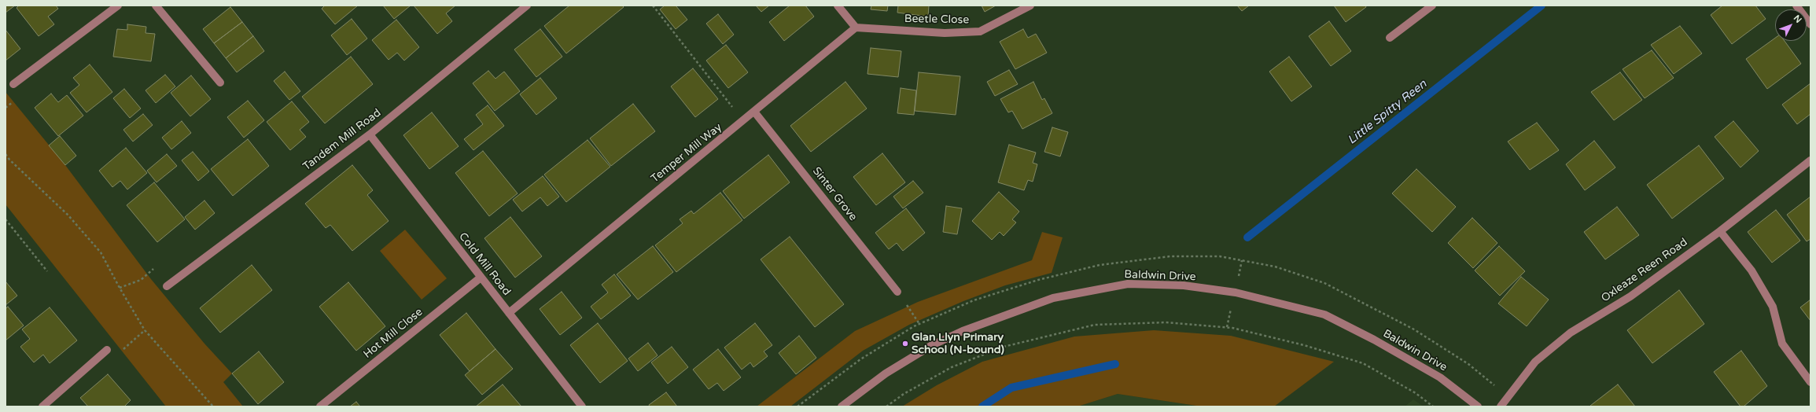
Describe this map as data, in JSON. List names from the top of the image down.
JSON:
{
  "streets": {
    "street": [
      "Beetle Close",
      "Tandem Mill Road",
      "Temper Mill Way",
      "Sinter Grove",
      "Cold Mill Road",
      "Oxleaze Reen Road",
      "Baldwin Drive",
      "Hot Mill Close"
    ]
  },
  "crossings": [
    ["Beetle Close", "Temper Mill Way"],
    ["Tandem Mill Road", "Cold Mill Road"],
    ["Temper Mill Way", "Sinter Grove"],
    ["Temper Mill Way", "Cold Mill Road"],
    ["Cold Mill Road", "Hot Mill Close"]
  ],
  "water": ["Little Spitty Reen"],
  "places": ["Glan Llyn Primary School (N-bound)"],
  "north": "top right"
}
